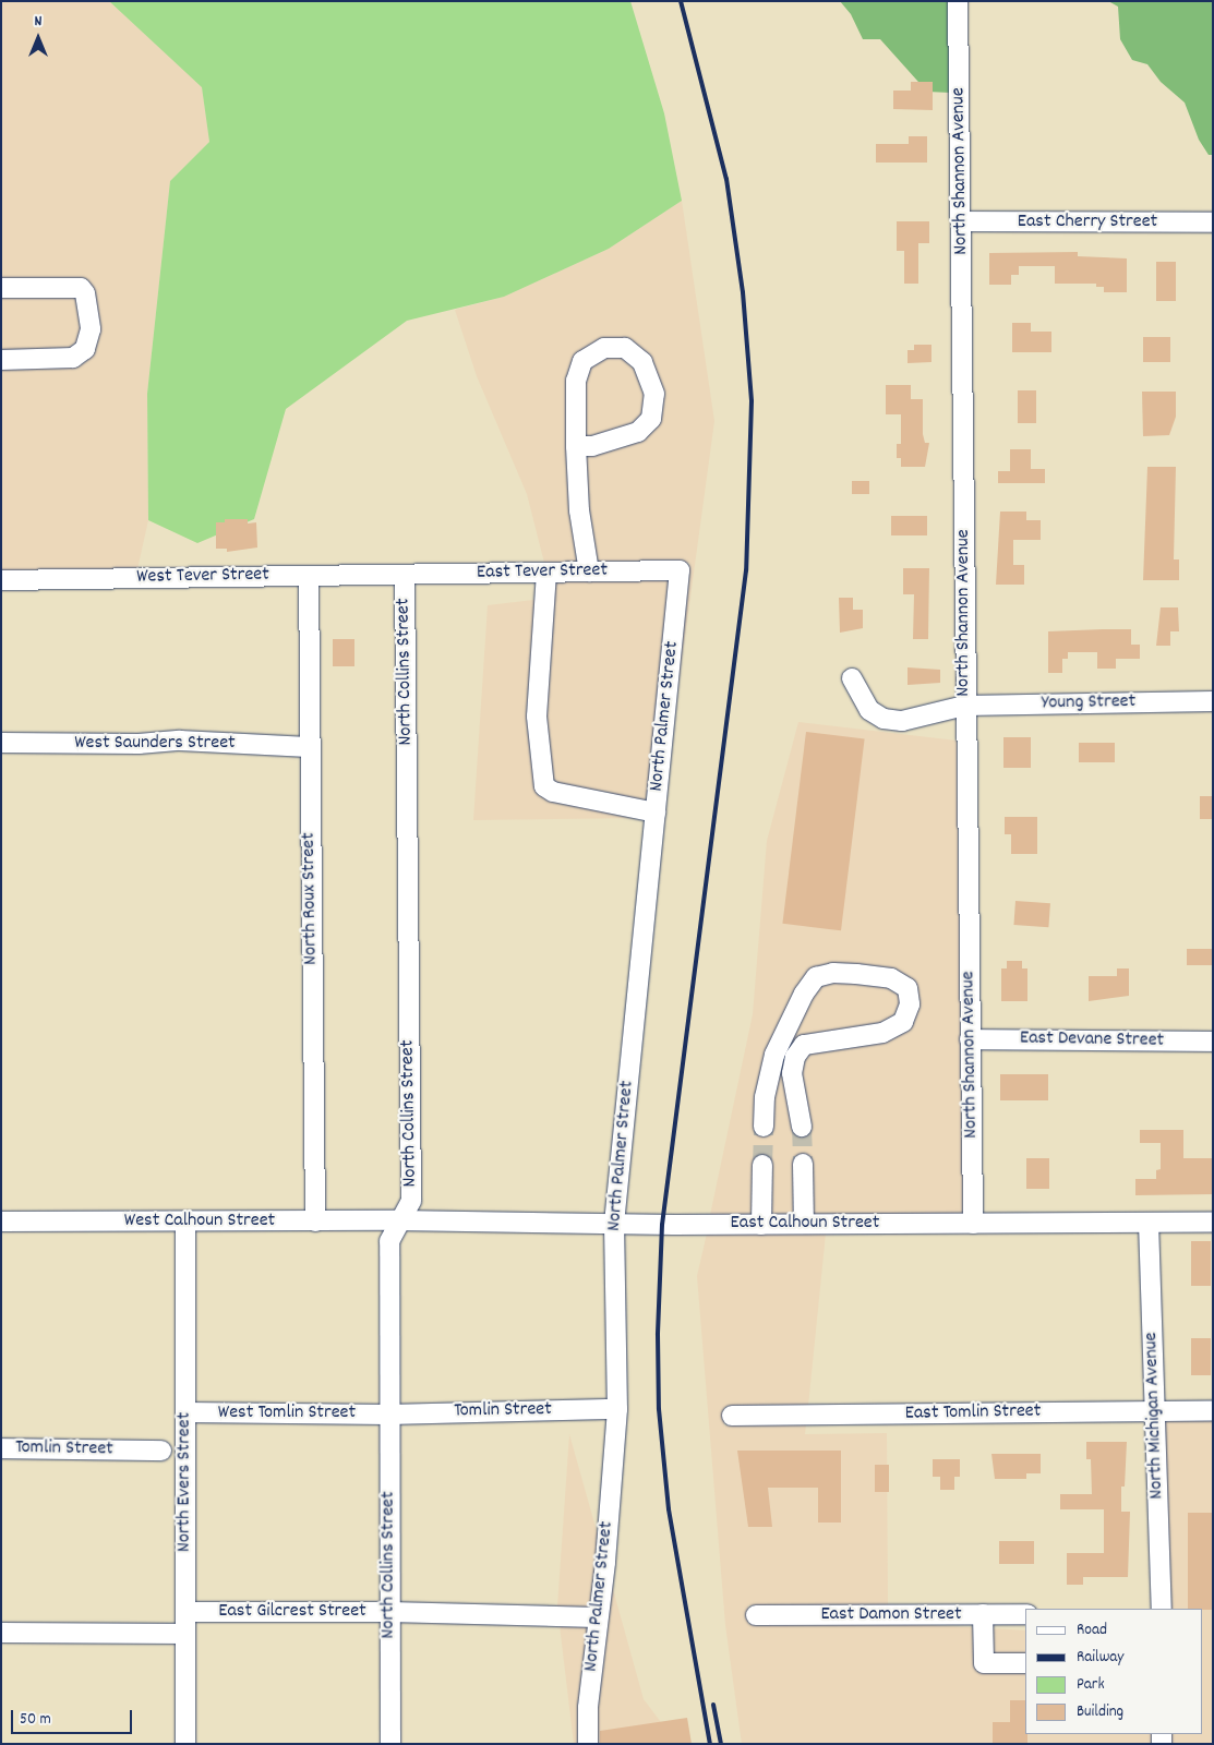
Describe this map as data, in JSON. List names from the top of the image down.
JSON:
{
  "streets": {
    "street": [
      "North Shannon Avenue",
      "East Cherry Street",
      "East Tever Street",
      "West Tever Street",
      "North Collins Street",
      "Young Street",
      "North Palmer Street",
      "West Saunders Street",
      "North Roux Street",
      "East Devane Street",
      "West Calhoun Street",
      "East Calhoun Street",
      "Tomlin Street",
      "West Tomlin Street",
      "East Tomlin Street",
      "North Michigan Avenue",
      "North Evers Street",
      "East Gilcrest Street",
      "East Damon Street"
    ]
  },
  "crossings": [
    ["North Shannon Avenue", "East Cherry Street"],
    ["North Shannon Avenue", "Young Street"],
    ["North Shannon Avenue", "East Devane Street"],
    ["North Shannon Avenue", "East Calhoun Street"],
    ["East Tever Street", "West Tever Street"],
    ["East Tever Street", "North Collins Street"],
    ["East Tever Street", "North Palmer Street"],
    ["West Tever Street", "North Collins Street"],
    ["West Tever Street", "North Roux Street"],
    ["North Collins Street", "West Calhoun Street"],
    ["North Collins Street", "East Calhoun Street"],
    ["North Collins Street", "Tomlin Street"],
    ["North Collins Street", "West Tomlin Street"],
    ["North Collins Street", "East Gilcrest Street"],
    ["North Palmer Street", "East Calhoun Street"],
    ["North Palmer Street", "Tomlin Street"],
    ["North Palmer Street", "East Gilcrest Street"],
    ["West Saunders Street", "North Roux Street"],
    ["North Roux Street", "West Calhoun Street"],
    ["West Calhoun Street", "East Calhoun Street"],
    ["West Calhoun Street", "North Evers Street"],
    ["East Calhoun Street", "North Michigan Avenue"],
    ["Tomlin Street", "West Tomlin Street"],
    ["West Tomlin Street", "North Evers Street"],
    ["East Tomlin Street", "North Michigan Avenue"],
    ["North Evers Street", "East Gilcrest Street"]
  ],
  "legend": [
    "Road",
    "Railway",
    "Park",
    "Building"
  ],
  "scale_bar": "50 m",
  "north": "top"
}
